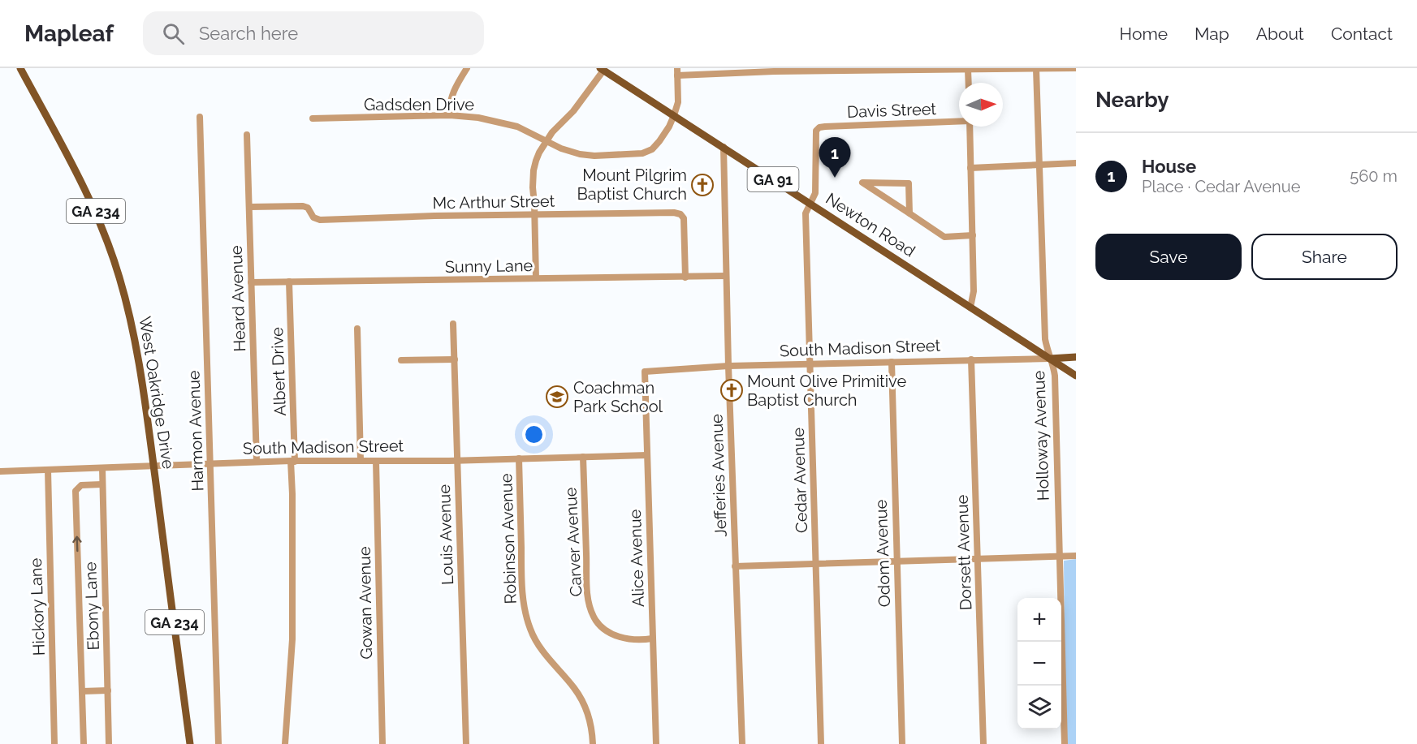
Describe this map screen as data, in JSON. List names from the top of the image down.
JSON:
{
  "streets": {
    "main road": [
      "GA 91",
      "GA 234",
      "Newton Road",
      "South Madison Street",
      "West Oakridge Drive"
    ],
    "street": [
      "Gadsden Drive",
      "Davis Street",
      "Mc Arthur Street",
      "Sunny Lane",
      "Heard Avenue",
      "Albert Drive",
      "Harmon Avenue",
      "Holloway Avenue",
      "Jefferies Avenue",
      "Cedar Avenue",
      "Louis Avenue",
      "Robinson Avenue",
      "Carver Avenue",
      "Dorsett Avenue",
      "Odom Avenue",
      "Alice Avenue",
      "Gowan Avenue",
      "Ebony Lane",
      "Hickory Lane"
    ]
  },
  "crossings": [
    ["Gadsden Drive", "Newton Road"],
    ["Davis Street", "Cedar Avenue"],
    ["Mc Arthur Street", "Sunny Lane"],
    ["Mc Arthur Street", "Heard Avenue"],
    ["Newton Road", "South Madison Street"],
    ["Newton Road", "Holloway Avenue"],
    ["Newton Road", "Jefferies Avenue"],
    ["Newton Road", "Cedar Avenue"],
    ["Sunny Lane", "Heard Avenue"],
    ["Sunny Lane", "Albert Drive"],
    ["Sunny Lane", "Jefferies Avenue"],
    ["Heard Avenue", "South Madison Street"],
    ["South Madison Street", "Albert Drive"],
    ["South Madison Street", "West Oakridge Drive"],
    ["South Madison Street", "Harmon Avenue"],
    ["South Madison Street", "Holloway Avenue"],
    ["South Madison Street", "Jefferies Avenue"],
    ["South Madison Street", "Cedar Avenue"],
    ["South Madison Street", "Louis Avenue"],
    ["South Madison Street", "Robinson Avenue"],
    ["South Madison Street", "Carver Avenue"],
    ["South Madison Street", "Dorsett Avenue"],
    ["South Madison Street", "Odom Avenue"],
    ["South Madison Street", "Alice Avenue"],
    ["South Madison Street", "Gowan Avenue"],
    ["South Madison Street", "Ebony Lane"],
    ["South Madison Street", "Hickory Lane"],
    ["Carver Avenue", "Alice Avenue"]
  ],
  "places": {
    "church": ["Mount Pilgrim Baptist Church", "Mount Olive Primitive Baptist Church"],
    "school or university": ["Coachman Park School"]
  },
  "north": "right",
  "page": {
    "header": "Mapleaf",
    "search": "Search here",
    "nav": [
      "Home",
      "Map",
      "About",
      "Contact"
    ],
    "heading": "Nearby",
    "list": [
      {
        "mark": "1",
        "name": "House",
        "note": "Place · Cedar Avenue",
        "value": "560 m"
      }
    ],
    "pins": "1",
    "buttons": ["Save", "Share"],
    "map_buttons": ["+", "−"]
  }
}
